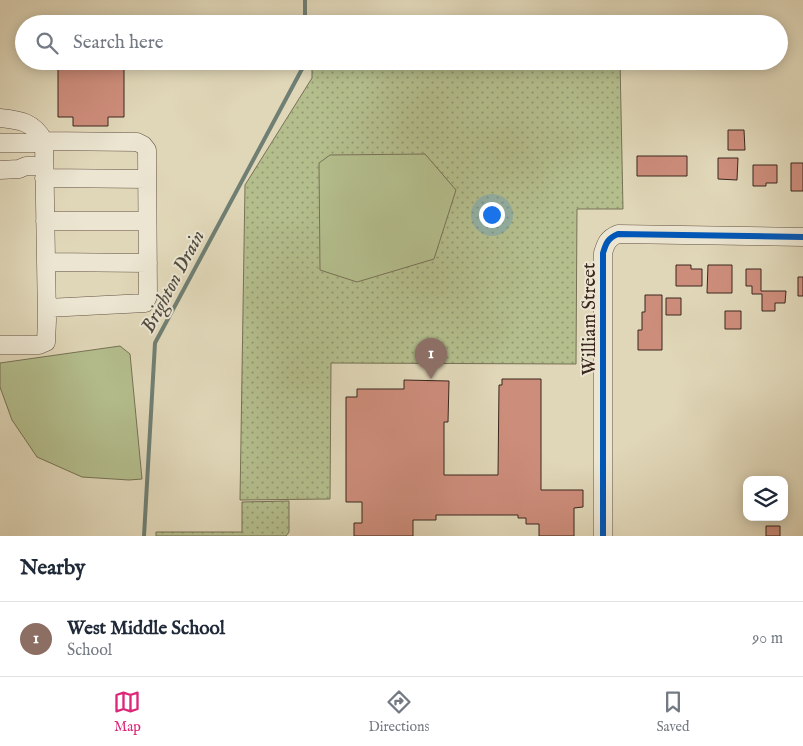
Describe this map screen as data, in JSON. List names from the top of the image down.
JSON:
{
  "streets": {
    "street": ["William Street"]
  },
  "water": ["Brighton Drain"],
  "page": {
    "search": "Search here",
    "pins": "1",
    "heading": "Nearby",
    "list": [
      {
        "mark": "1",
        "name": "West Middle School",
        "note": "School",
        "value": "90 m"
      }
    ],
    "nav": ["Map", "Directions", "Saved"]
  }
}
